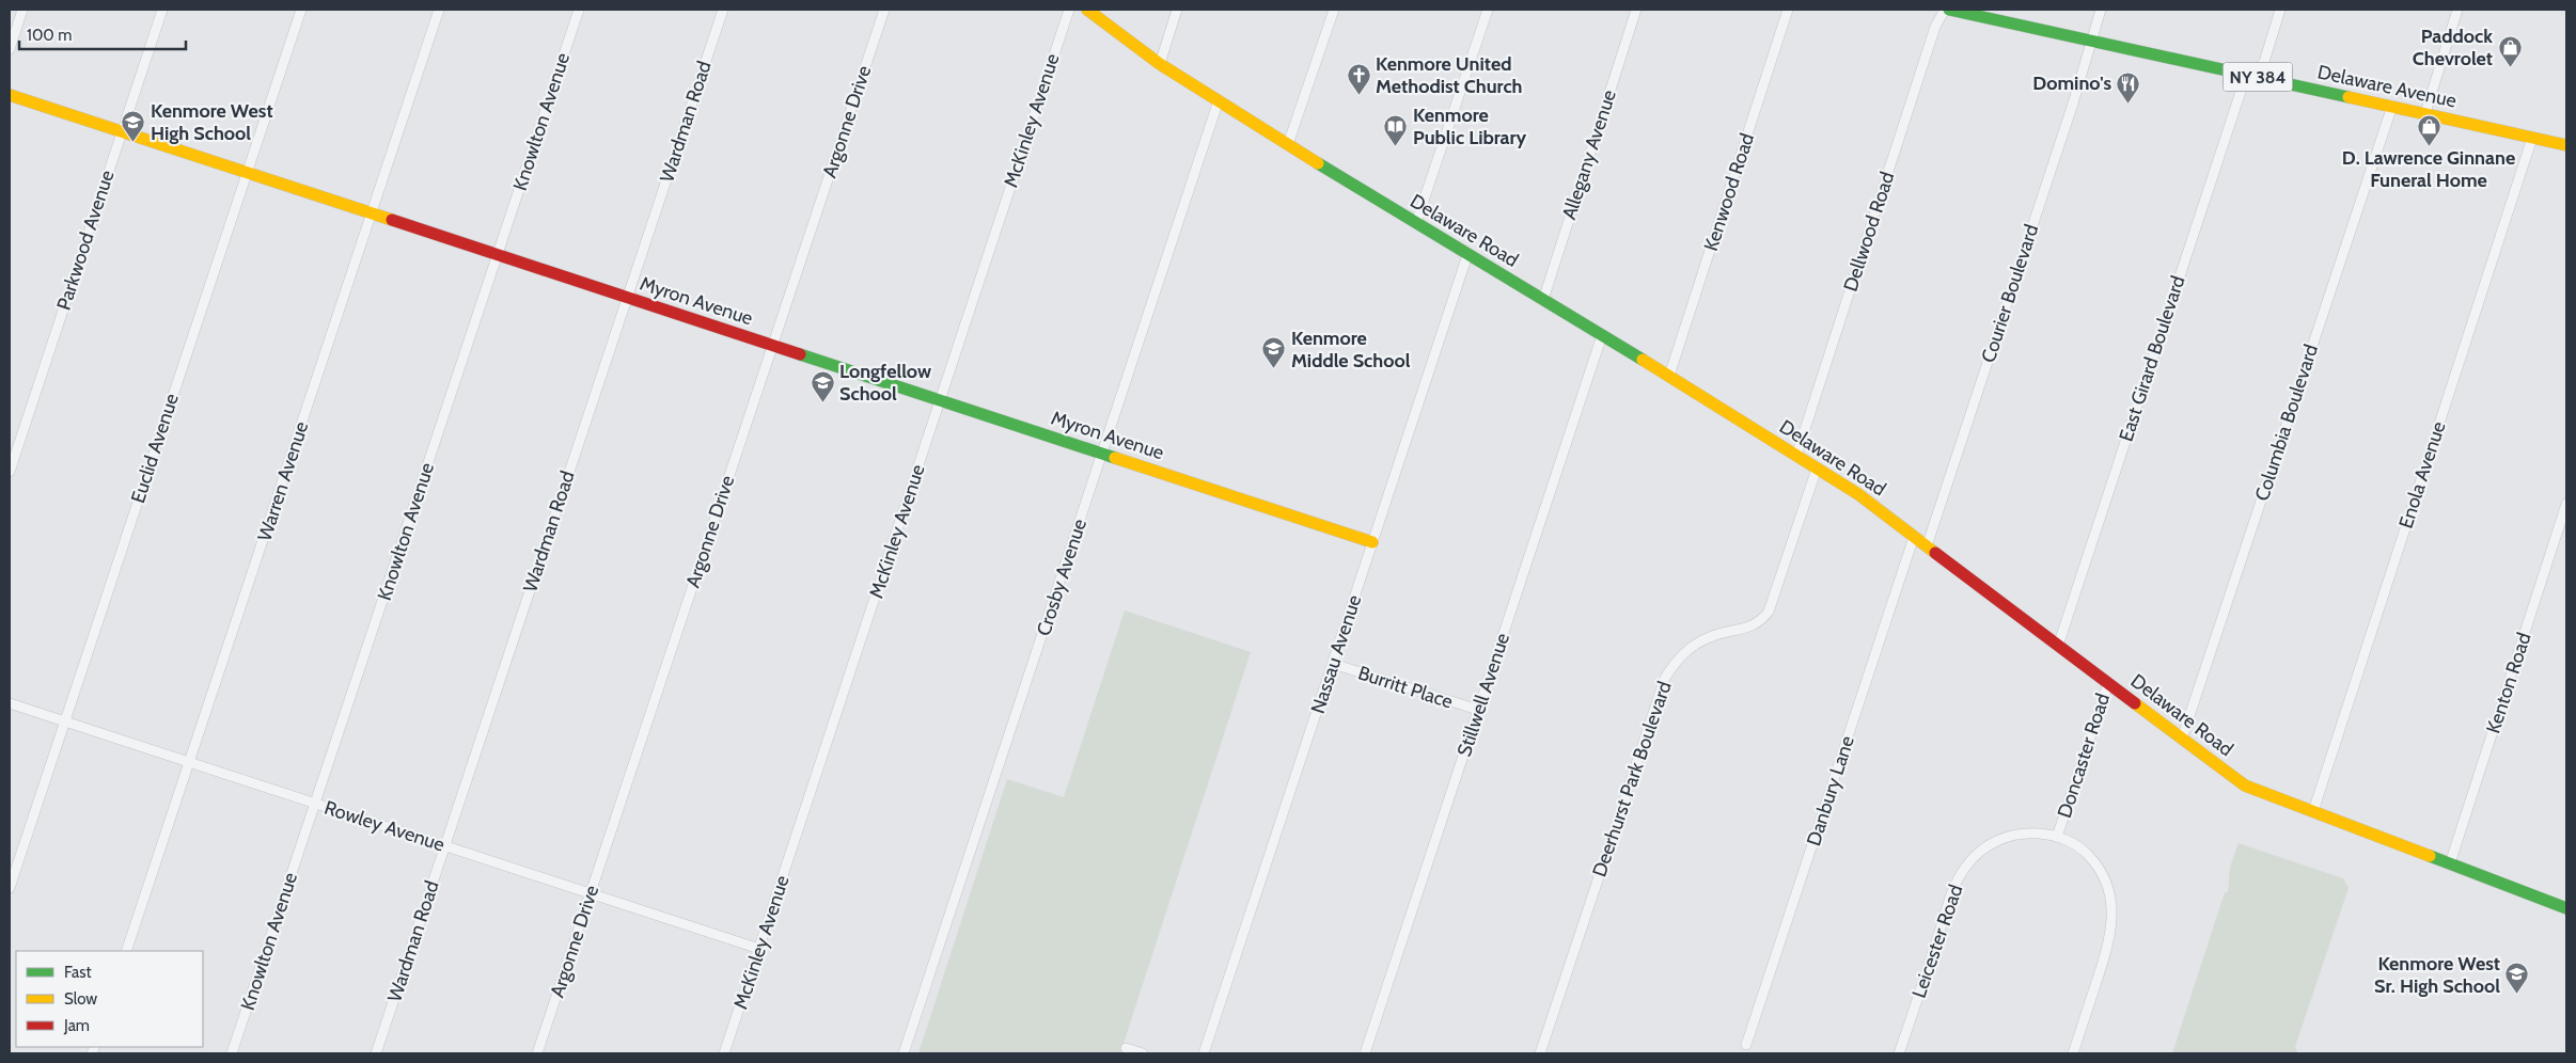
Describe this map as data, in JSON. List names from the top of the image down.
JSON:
{
  "streets": {
    "street": [
      "NY 384",
      "Delaware Avenue",
      "McKinley Avenue",
      "Knowlton Avenue",
      "Wardman Road",
      "Argonne Drive",
      "Allegany Avenue",
      "Kenwood Road",
      "Delaware Road",
      "Dellwood Road",
      "Parkwood Avenue",
      "Courier Boulevard",
      "Myron Avenue",
      "East Girard Boulevard",
      "Columbia Boulevard",
      "Euclid Avenue",
      "Enola Avenue",
      "Warren Avenue",
      "Crosby Avenue",
      "Nassau Avenue",
      "Kenton Road",
      "Burritt Place",
      "Stillwell Avenue",
      "Doncaster Road",
      "Deerhurst Park Boulevard",
      "Danbury Lane",
      "Rowley Avenue",
      "Leicester Road"
    ]
  },
  "crossings": [
    ["Delaware Avenue", "Dellwood Road"],
    ["Delaware Avenue", "Courier Boulevard"],
    ["Delaware Avenue", "East Girard Boulevard"],
    ["Delaware Avenue", "Columbia Boulevard"],
    ["Delaware Avenue", "Enola Avenue"],
    ["McKinley Avenue", "Myron Avenue"],
    ["McKinley Avenue", "Rowley Avenue"],
    ["Knowlton Avenue", "Myron Avenue"],
    ["Knowlton Avenue", "Rowley Avenue"],
    ["Wardman Road", "Myron Avenue"],
    ["Wardman Road", "Rowley Avenue"],
    ["Argonne Drive", "Myron Avenue"],
    ["Argonne Drive", "Rowley Avenue"],
    ["Allegany Avenue", "Delaware Road"],
    ["Kenwood Road", "Delaware Road"],
    ["Delaware Road", "Dellwood Road"],
    ["Delaware Road", "Courier Boulevard"],
    ["Delaware Road", "East Girard Boulevard"],
    ["Delaware Road", "Columbia Boulevard"],
    ["Delaware Road", "Enola Avenue"],
    ["Delaware Road", "Crosby Avenue"],
    ["Delaware Road", "Nassau Avenue"],
    ["Delaware Road", "Kenton Road"],
    ["Delaware Road", "Stillwell Avenue"],
    ["Delaware Road", "Doncaster Road"],
    ["Delaware Road", "Deerhurst Park Boulevard"],
    ["Delaware Road", "Danbury Lane"],
    ["Parkwood Avenue", "Myron Avenue"],
    ["Myron Avenue", "Euclid Avenue"],
    ["Myron Avenue", "Warren Avenue"],
    ["Myron Avenue", "Crosby Avenue"],
    ["Myron Avenue", "Nassau Avenue"],
    ["Euclid Avenue", "Rowley Avenue"],
    ["Warren Avenue", "Rowley Avenue"],
    ["Nassau Avenue", "Burritt Place"],
    ["Burritt Place", "Stillwell Avenue"],
    ["Doncaster Road", "Leicester Road"]
  ],
  "places": {
    "shop": ["Paddock Chevrolet", "D. Lawrence Ginnane Funeral Home"],
    "church": ["Kenmore United Methodist Church"],
    "restaurant": ["Domino's"],
    "school or university": [
      "Kenmore West High School",
      "Kenmore Middle School",
      "Longfellow School",
      "Kenmore West Sr. High School"
    ],
    "library": ["Kenmore Public Library"]
  },
  "legend": ["Fast", "Slow", "Jam"],
  "scale_bar": "100 m"
}
